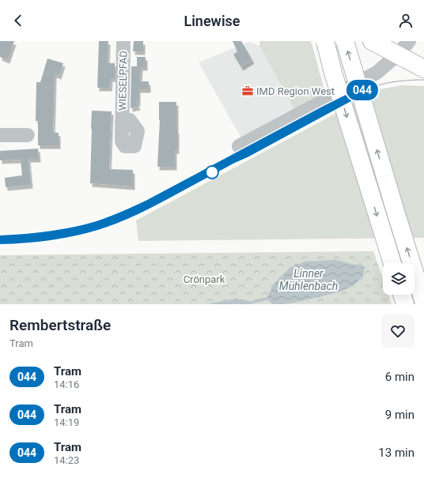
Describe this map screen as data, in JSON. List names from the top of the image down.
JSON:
{
  "streets": {
    "street": ["WIESELPFAD"]
  },
  "water": ["Linner Mühlenbach"],
  "parks": ["Crönpark"],
  "places": {
    "office": ["IMD Region West"]
  },
  "lines": ["tram line 044"],
  "page": {
    "header": "Linewise",
    "on_map": "044",
    "heading": ["Rembertstraße", "Tram"],
    "list": [
      {
        "mark": "044",
        "name": "Tram",
        "note": "14:16",
        "value": "6 min"
      },
      {
        "mark": "044",
        "name": "Tram",
        "note": "14:19",
        "value": "9 min"
      },
      {
        "mark": "044",
        "name": "Tram",
        "note": "14:23",
        "value": "13 min"
      }
    ]
  }
}
